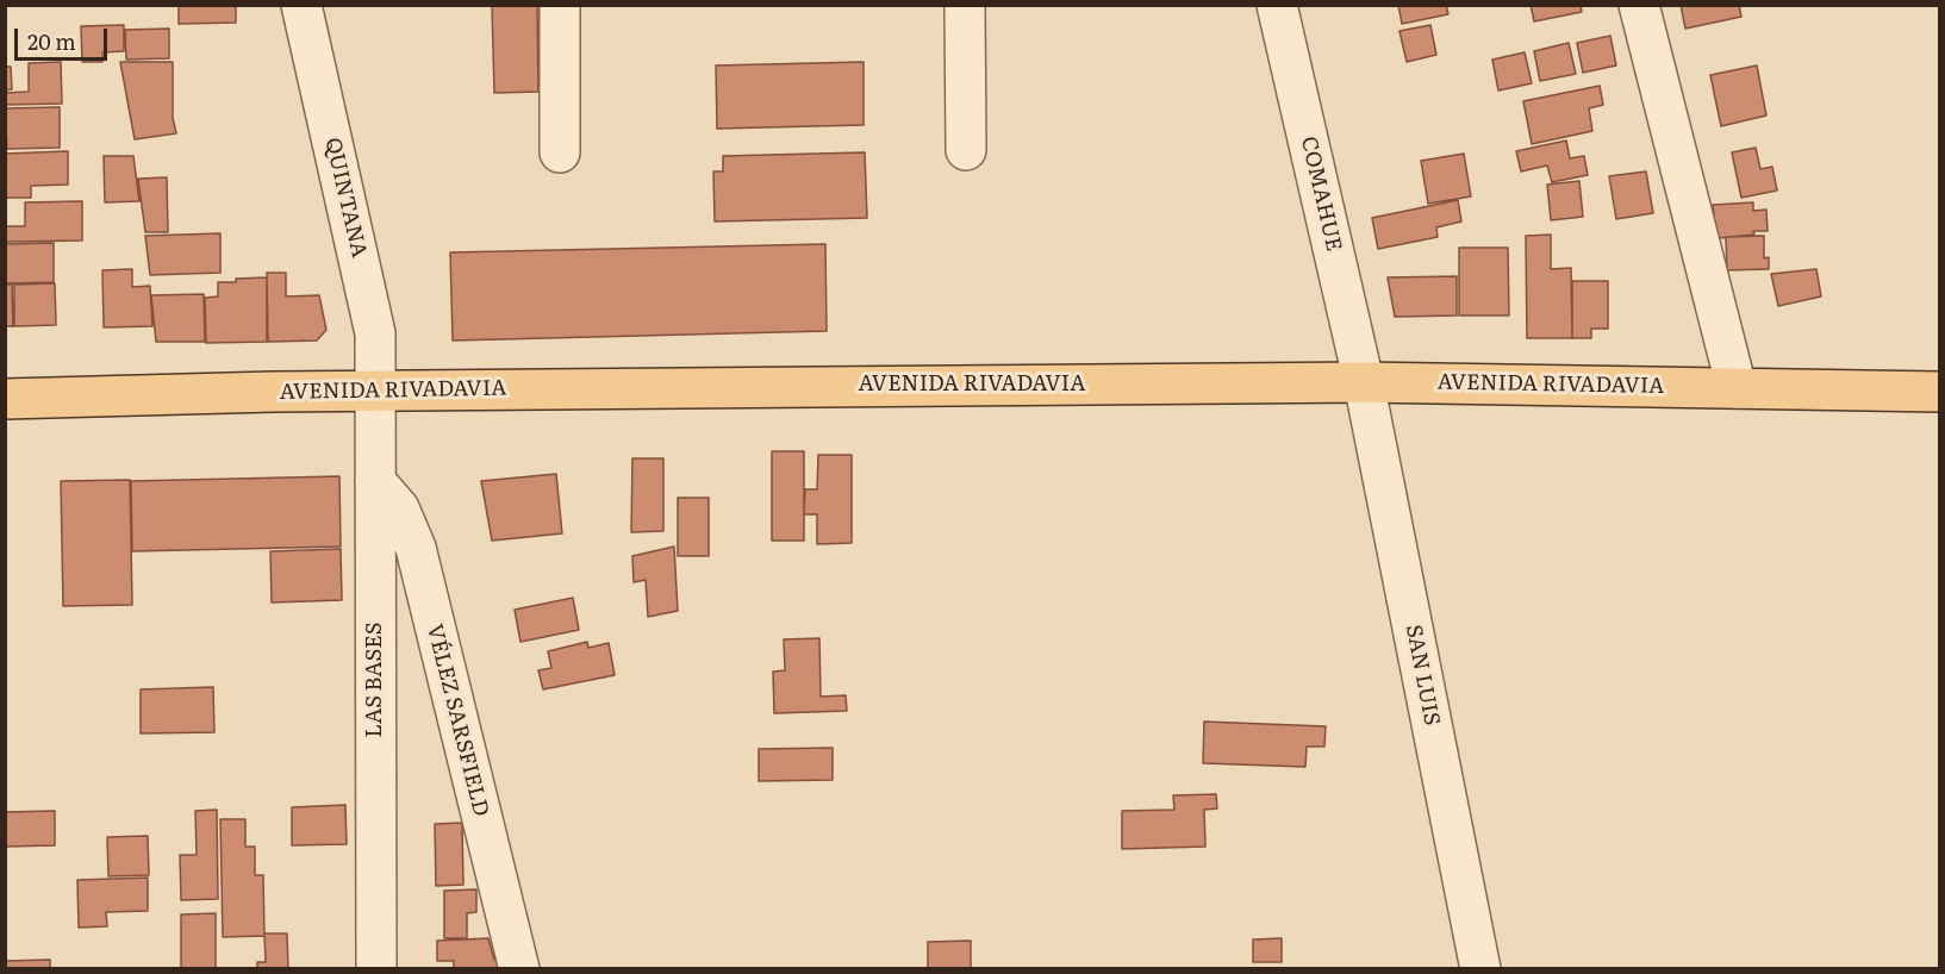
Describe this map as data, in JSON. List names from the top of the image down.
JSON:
{
  "streets": {
    "main road": ["AVENIDA RIVADAVIA"],
    "street": [
      "COMAHUE",
      "QUINTANA",
      "SAN LUIS",
      "LAS BASES",
      "VÉLEZ SARSFIELD"
    ]
  },
  "crossings": [
    ["COMAHUE", "AVENIDA RIVADAVIA"],
    ["COMAHUE", "SAN LUIS"],
    ["QUINTANA", "AVENIDA RIVADAVIA"],
    ["QUINTANA", "LAS BASES"],
    ["AVENIDA RIVADAVIA", "SAN LUIS"],
    ["AVENIDA RIVADAVIA", "LAS BASES"],
    ["LAS BASES", "VÉLEZ SARSFIELD"]
  ],
  "scale_bar": "20 m"
}
